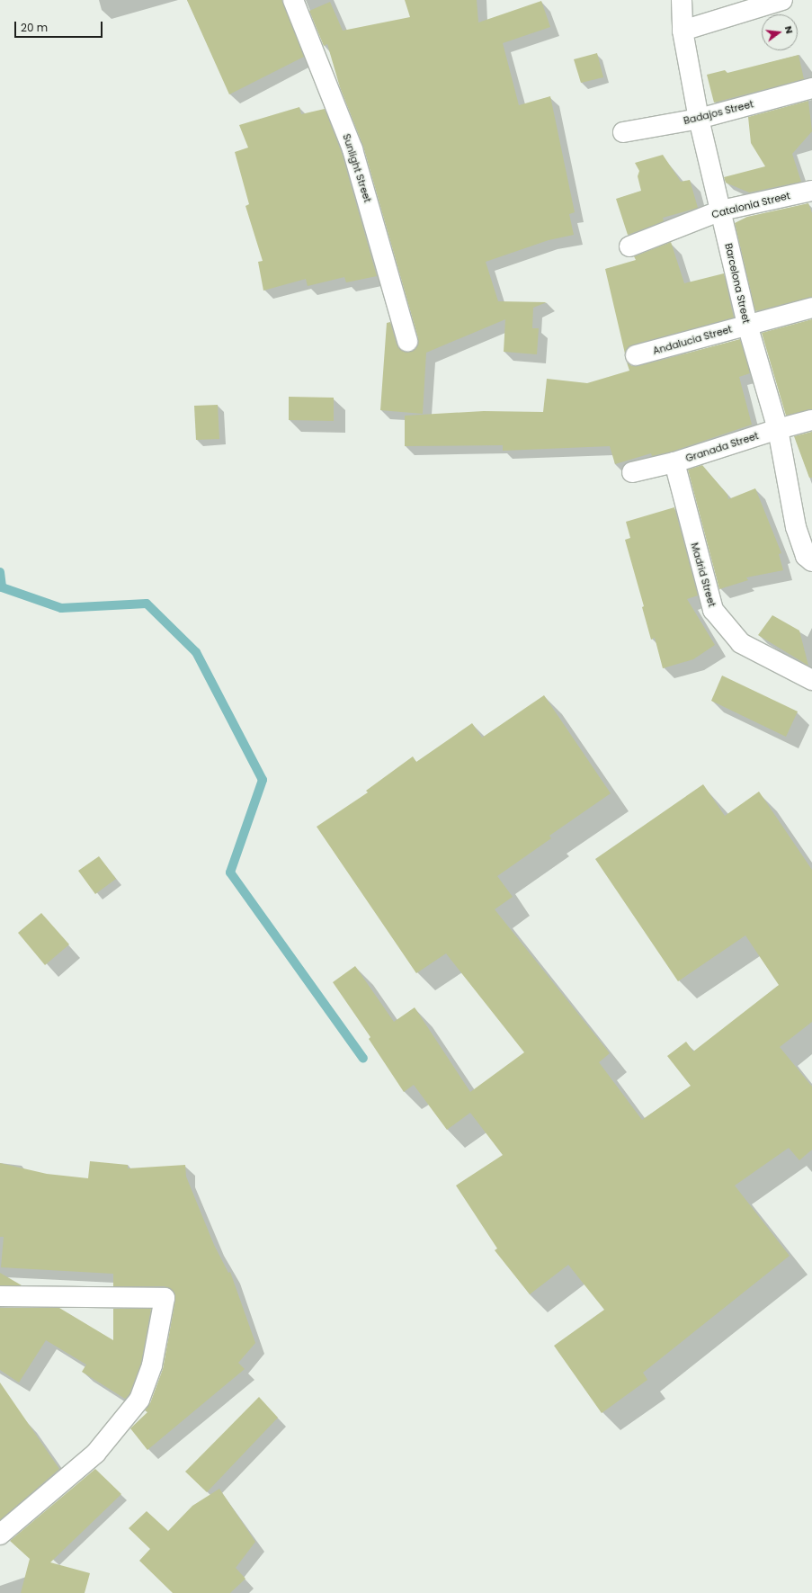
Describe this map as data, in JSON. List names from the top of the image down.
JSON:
{
  "streets": {
    "street": [
      "Badajos Street",
      "Sunlight Street",
      "Catalonia Street",
      "Barcelona Street",
      "Andalucia Street",
      "Granada Street",
      "Madrid Street"
    ]
  },
  "crossings": [
    ["Badajos Street", "Barcelona Street"],
    ["Catalonia Street", "Barcelona Street"],
    ["Barcelona Street", "Andalucia Street"],
    ["Barcelona Street", "Granada Street"],
    ["Granada Street", "Madrid Street"]
  ],
  "scale_bar": "20 m",
  "north": "right"
}
